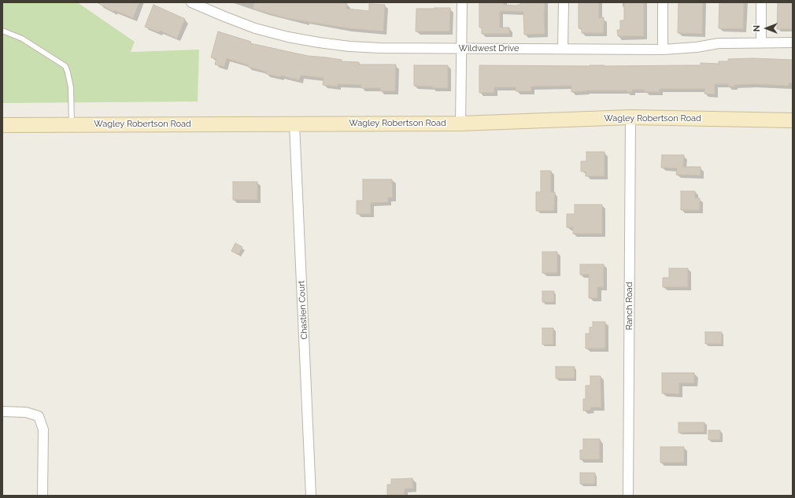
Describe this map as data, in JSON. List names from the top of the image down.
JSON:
{
  "streets": {
    "street": [
      "Wildwest Drive",
      "Wagley Robertson Road",
      "Ranch Road",
      "Chastien Court"
    ]
  },
  "crossings": [
    ["Wagley Robertson Road", "Ranch Road"],
    ["Wagley Robertson Road", "Chastien Court"]
  ],
  "north": "left"
}
